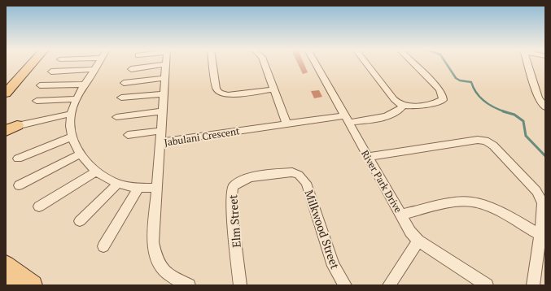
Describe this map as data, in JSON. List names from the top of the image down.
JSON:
{
  "streets": {
    "street": [
      "Jabulani Crescent",
      "River Park Drive",
      "Elm Street",
      "Milkwood Street"
    ]
  },
  "crossings": [
    ["Jabulani Crescent", "River Park Drive"],
    ["Elm Street", "Milkwood Street"]
  ]
}
